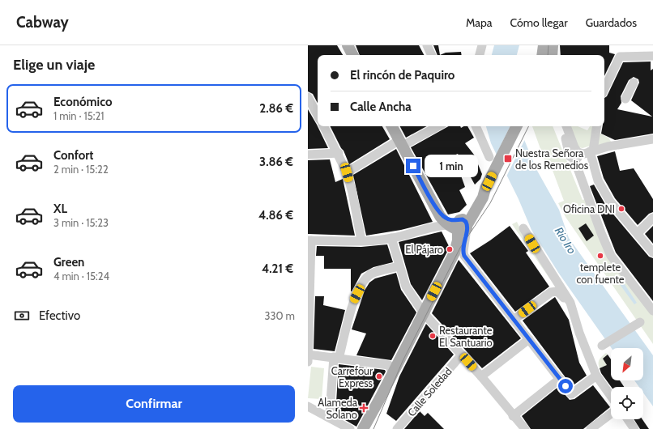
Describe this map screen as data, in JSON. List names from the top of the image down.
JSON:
{
  "streets": {
    "street": ["Calle Soledad"]
  },
  "water": ["Rio Iro"],
  "places": {
    "transit": ["Nuestra Señora de los Remedios"],
    "other": [
      "Oficina DNI",
      "El Pájaro",
      "templete con fuente",
      "Restaurante El Santuario",
      "Carrefour Express"
    ],
    "health": ["Alameda Solano"]
  },
  "north": "bottom left",
  "page": {
    "header": "Cabway",
    "nav": ["Mapa", "Cómo llegar", "Guardados"],
    "heading": "Elige un viaje",
    "banner": ["El rincón de Paquiro", "Calle Ancha"],
    "list": [
      {
        "name": "Económico",
        "note": "1 min · 15:21",
        "value": "2.86 €"
      },
      {
        "name": "Confort",
        "note": "2 min · 15:22",
        "value": "3.86 €"
      },
      {
        "name": "XL",
        "note": "3 min · 15:23",
        "value": "4.86 €"
      },
      {
        "name": "Green",
        "note": "4 min · 15:24",
        "value": "4.21 €"
      }
    ],
    "bubble": "1 min",
    "pay": ["Efectivo", "330 m"],
    "buttons": "Confirmar"
  }
}
